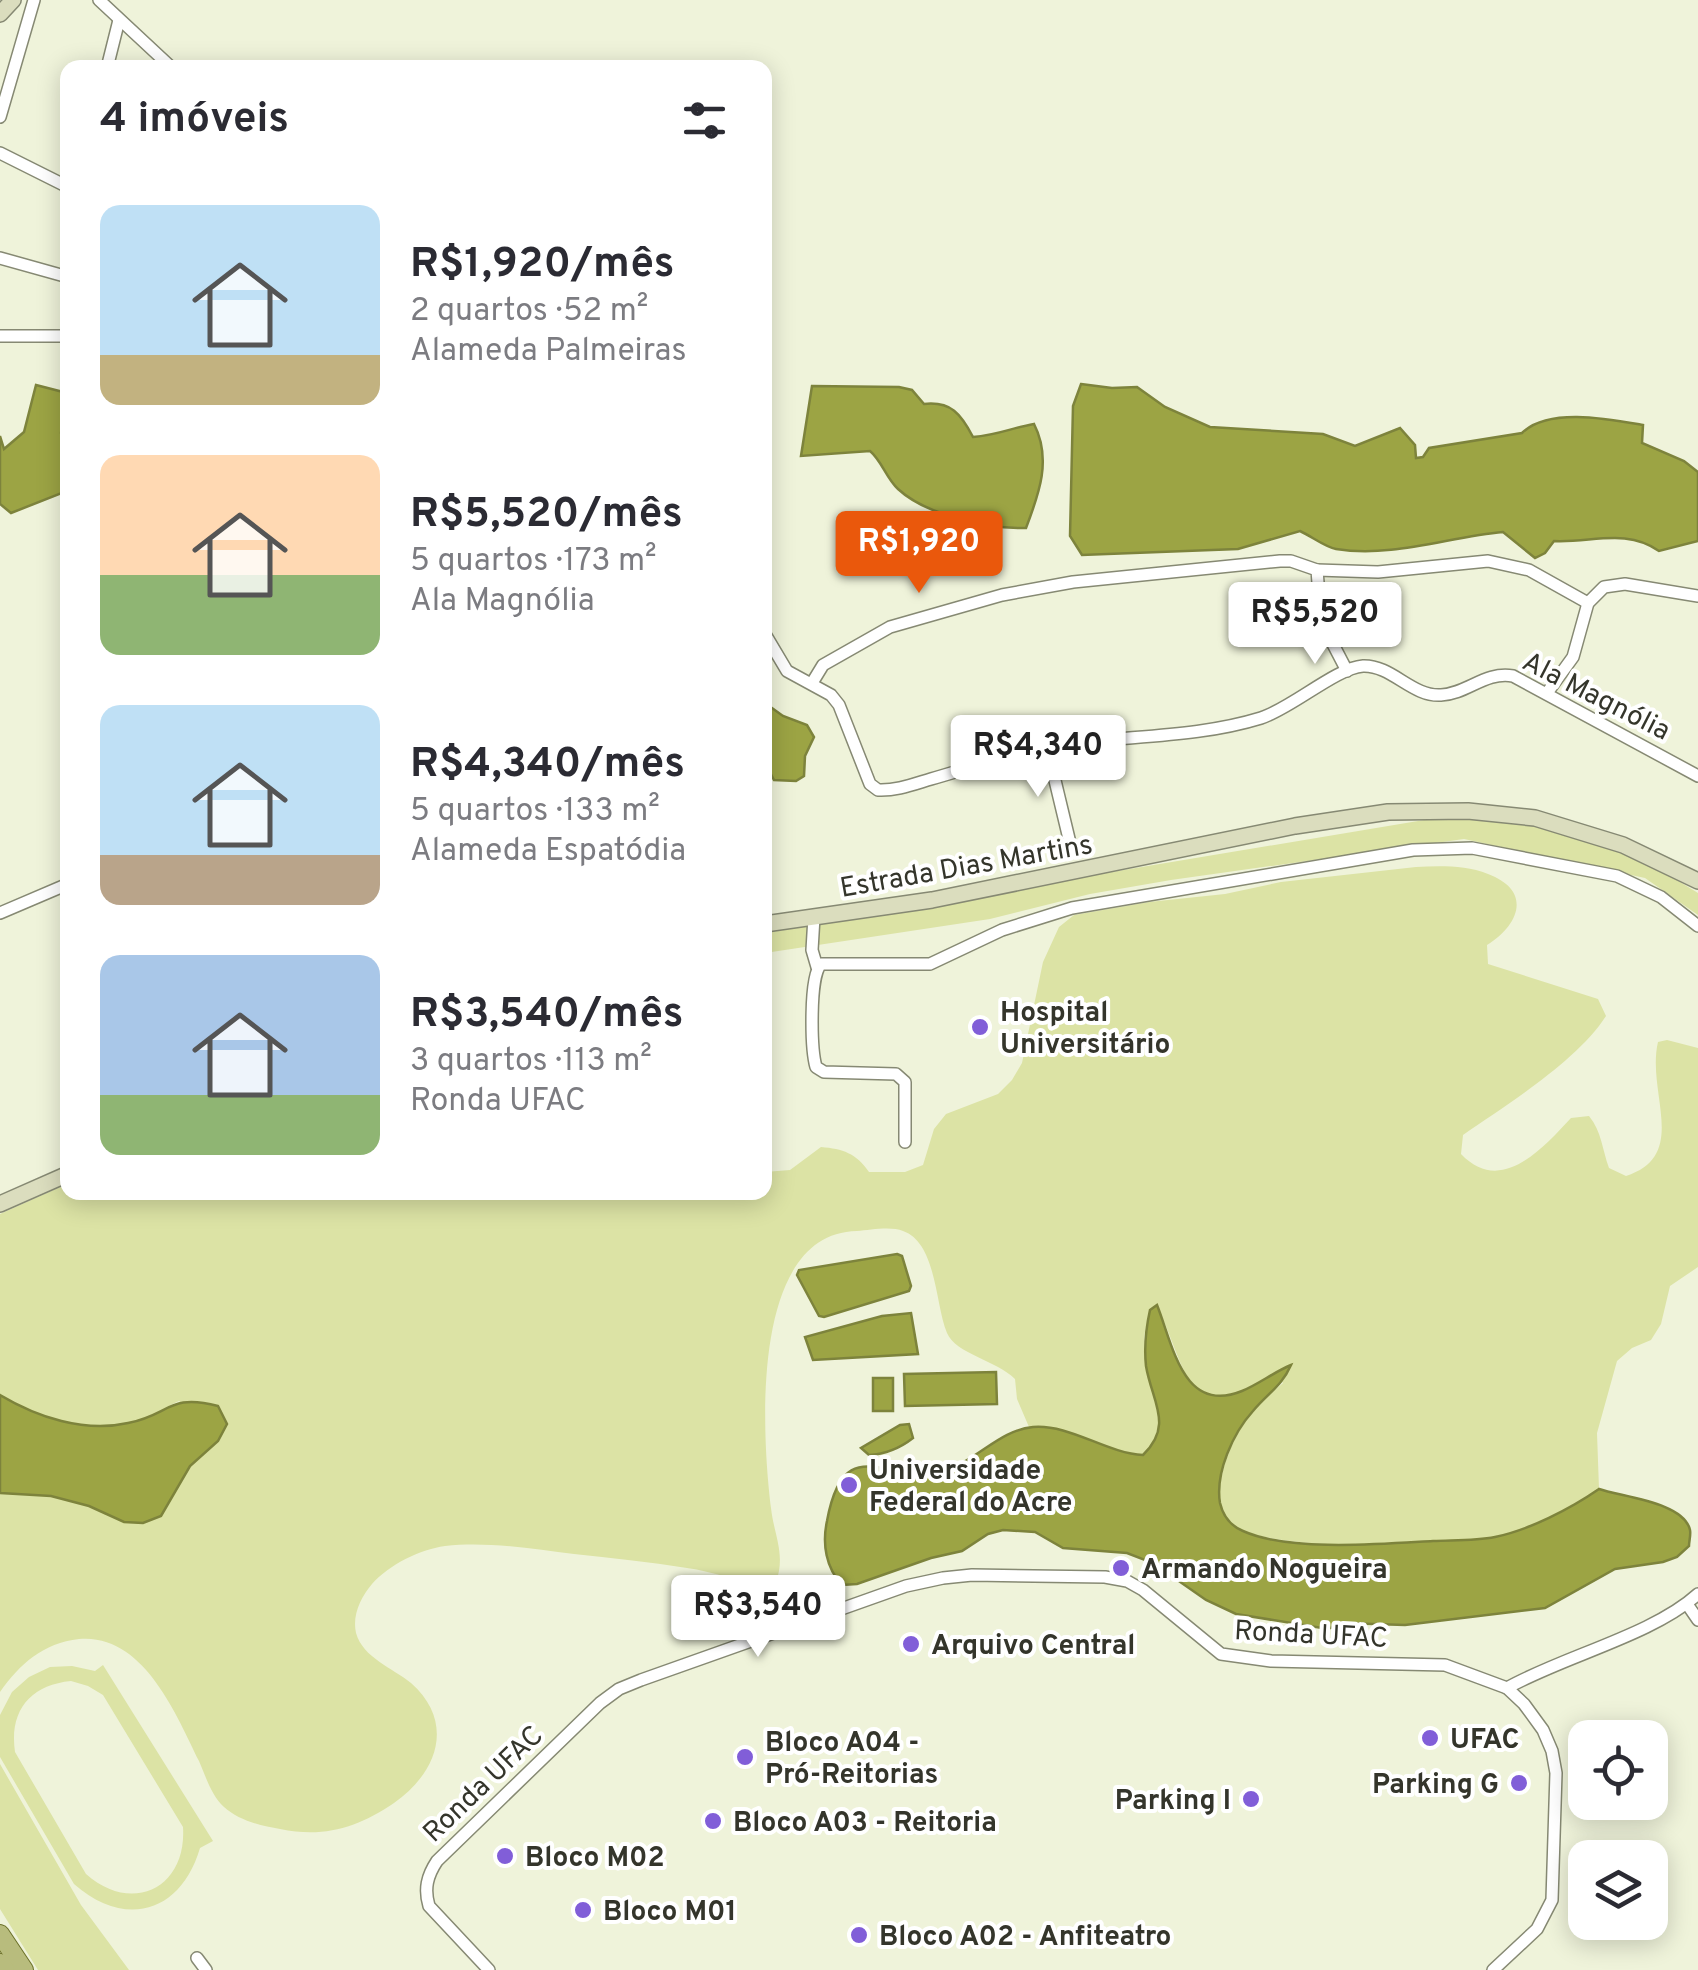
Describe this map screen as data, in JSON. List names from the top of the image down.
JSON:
{
  "streets": {
    "street": ["Ala Magnólia", "Estrada Dias Martins", "Ronda UFAC"]
  },
  "places": [
    "Hospital Universitário",
    "Universidade Federal do Acre",
    "Armando Nogueira",
    "Arquivo Central",
    "UFAC",
    "Bloco A04 - Pró-Reitorias",
    "Parking G",
    "Parking I",
    "Bloco A03 - Reitoria",
    "Bloco M02",
    "Bloco M01",
    "Bloco A02 - Anfiteatro"
  ],
  "page": {
    "heading": "4 imóveis",
    "list": [
      {
        "name": "R$1,920/mês",
        "note": "2 quartos · 52 m² · Alameda Palmeiras"
      },
      {
        "name": "R$5,520/mês",
        "note": "5 quartos · 173 m² · Ala Magnólia"
      },
      {
        "name": "R$4,340/mês",
        "note": "5 quartos · 133 m² · Alameda Espatódia"
      },
      {
        "name": "R$3,540/mês",
        "note": "3 quartos · 113 m² · Ronda UFAC"
      }
    ],
    "price": [
      "R$1,920",
      "R$5,520",
      "R$4,340",
      "R$3,540"
    ]
  }
}
